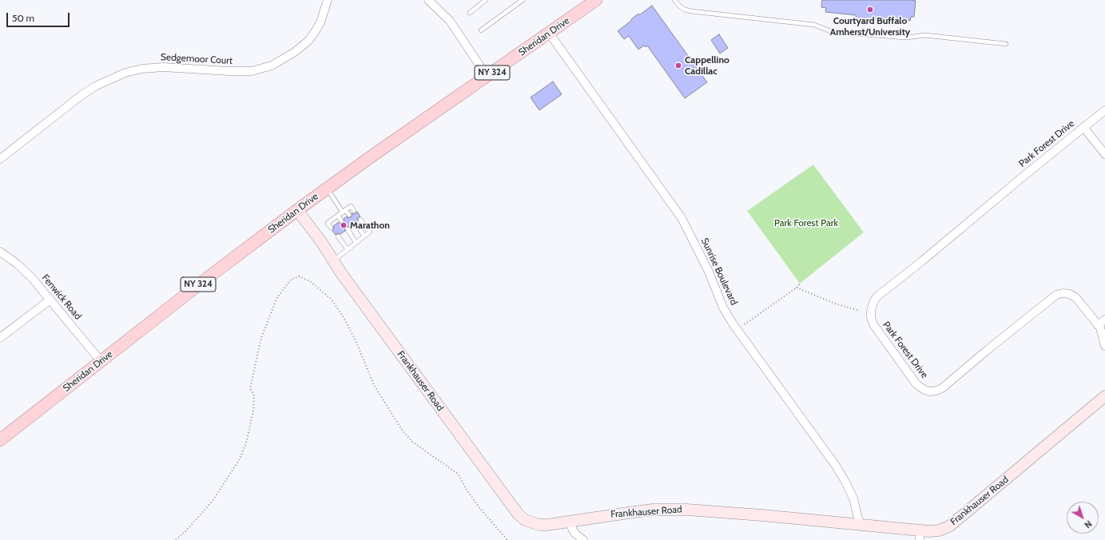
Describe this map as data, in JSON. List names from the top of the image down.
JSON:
{
  "streets": {
    "main road": ["Sheridan Drive", "NY 324"],
    "street": [
      "Sedgemoor Court",
      "Park Forest Drive",
      "Sunrise Boulevard",
      "Fenwick Road",
      "Frankhauser Road"
    ]
  },
  "crossings": [
    ["Sheridan Drive", "Sunrise Boulevard"],
    ["Sheridan Drive", "Fenwick Road"],
    ["Sheridan Drive", "Frankhauser Road"],
    ["Sunrise Boulevard", "Frankhauser Road"]
  ],
  "parks": ["Park Forest Park"],
  "places": ["Courtyard Buffalo Amherst/University", "Cappellino Cadillac", "Marathon"],
  "scale_bar": "50 m",
  "north": "bottom right"
}
